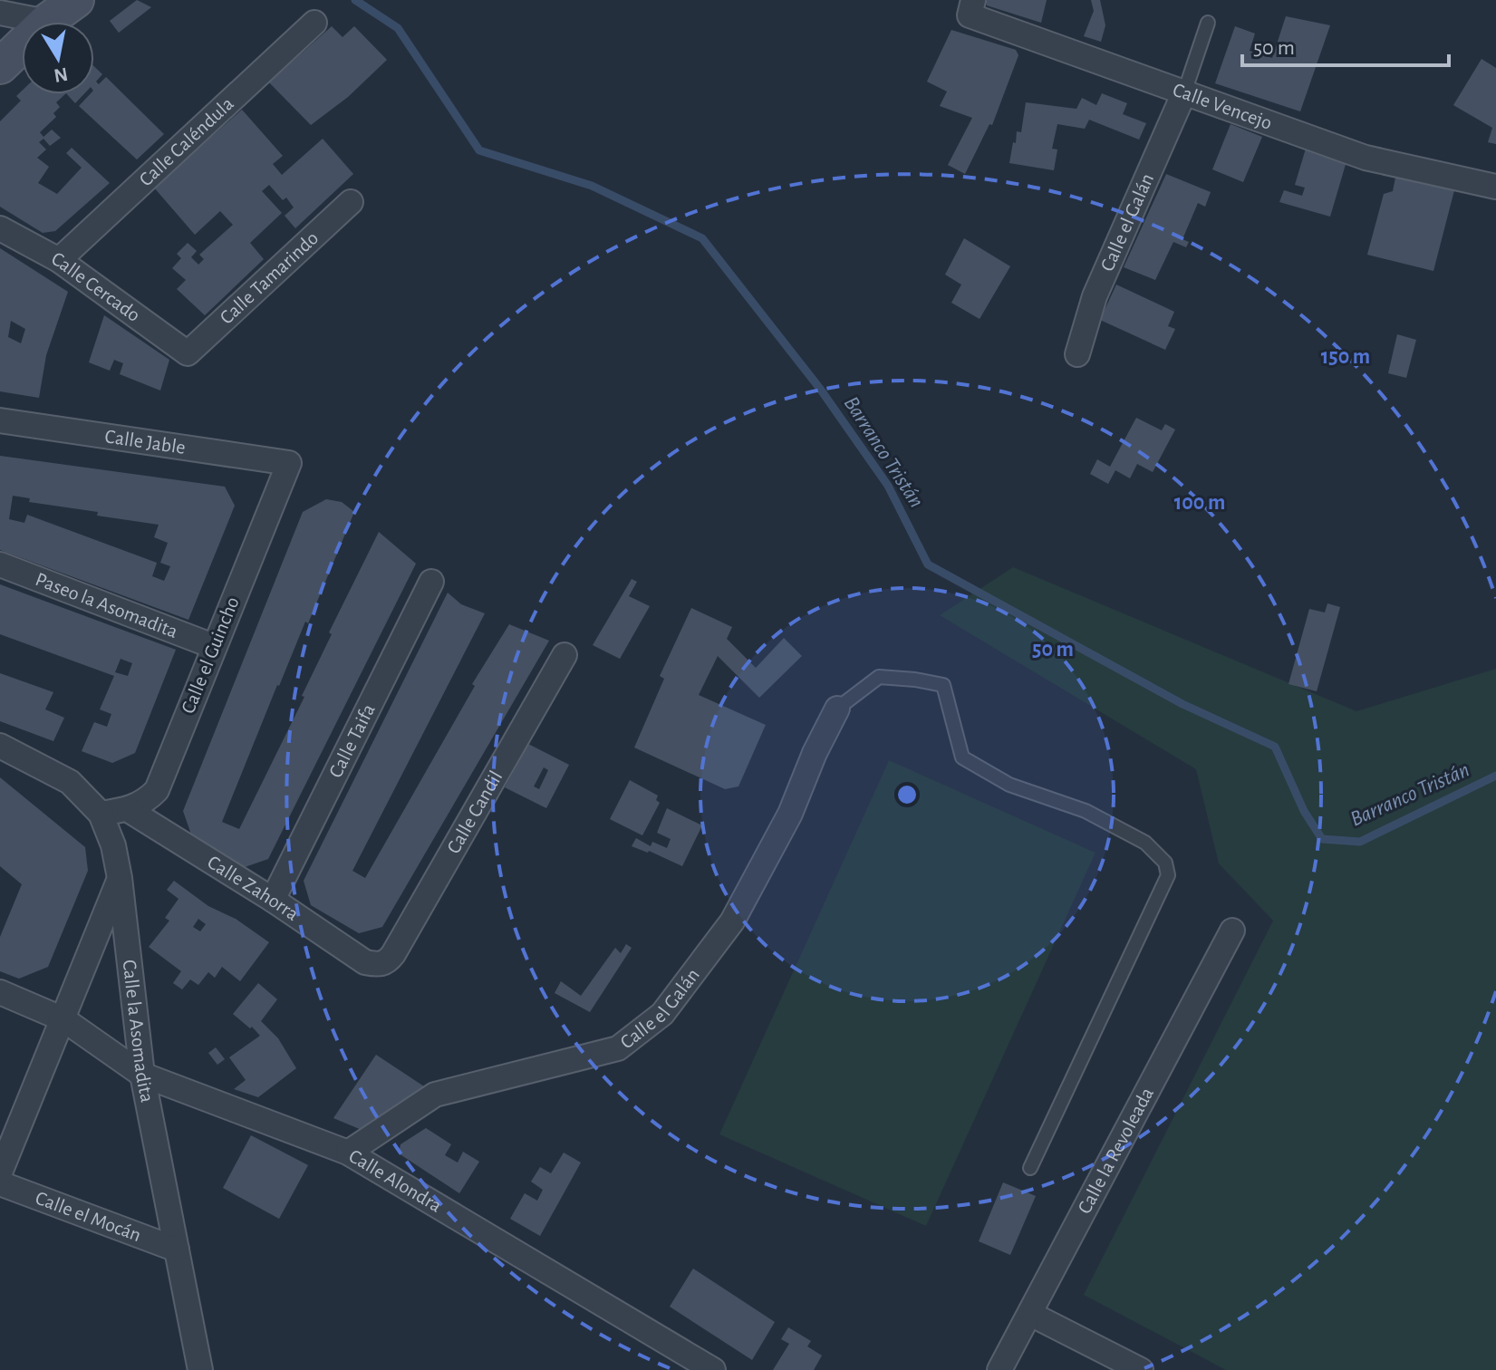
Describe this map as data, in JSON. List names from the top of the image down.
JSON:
{
  "streets": {
    "street": [
      "Calle Vencejo",
      "Calle Caléndula",
      "Calle el Galán",
      "Calle Tamarindo",
      "Calle Cercado",
      "Calle Jable",
      "Paseo la Asomadita",
      "Calle el Guincho",
      "Calle Taifa",
      "Calle Candil",
      "Calle Zahorra",
      "Calle la Asomadita",
      "Calle la Revoleada",
      "Calle Alondra",
      "Calle el Mocán"
    ]
  },
  "crossings": [
    ["Calle Vencejo", "Calle el Galán"],
    ["Calle Caléndula", "Calle Cercado"],
    ["Calle el Galán", "Calle Alondra"],
    ["Calle Tamarindo", "Calle Cercado"],
    ["Calle Jable", "Calle el Guincho"],
    ["Paseo la Asomadita", "Calle el Guincho"],
    ["Calle el Guincho", "Calle Zahorra"],
    ["Calle el Guincho", "Calle la Asomadita"],
    ["Calle Taifa", "Calle Zahorra"],
    ["Calle Candil", "Calle Zahorra"],
    ["Calle la Asomadita", "Calle Alondra"],
    ["Calle la Asomadita", "Calle el Mocán"]
  ],
  "water": ["Barranco Tristán"],
  "scale_bar": "50 m",
  "north": "bottom",
  "rings": ["150 m", "100 m", "50 m"]
}
